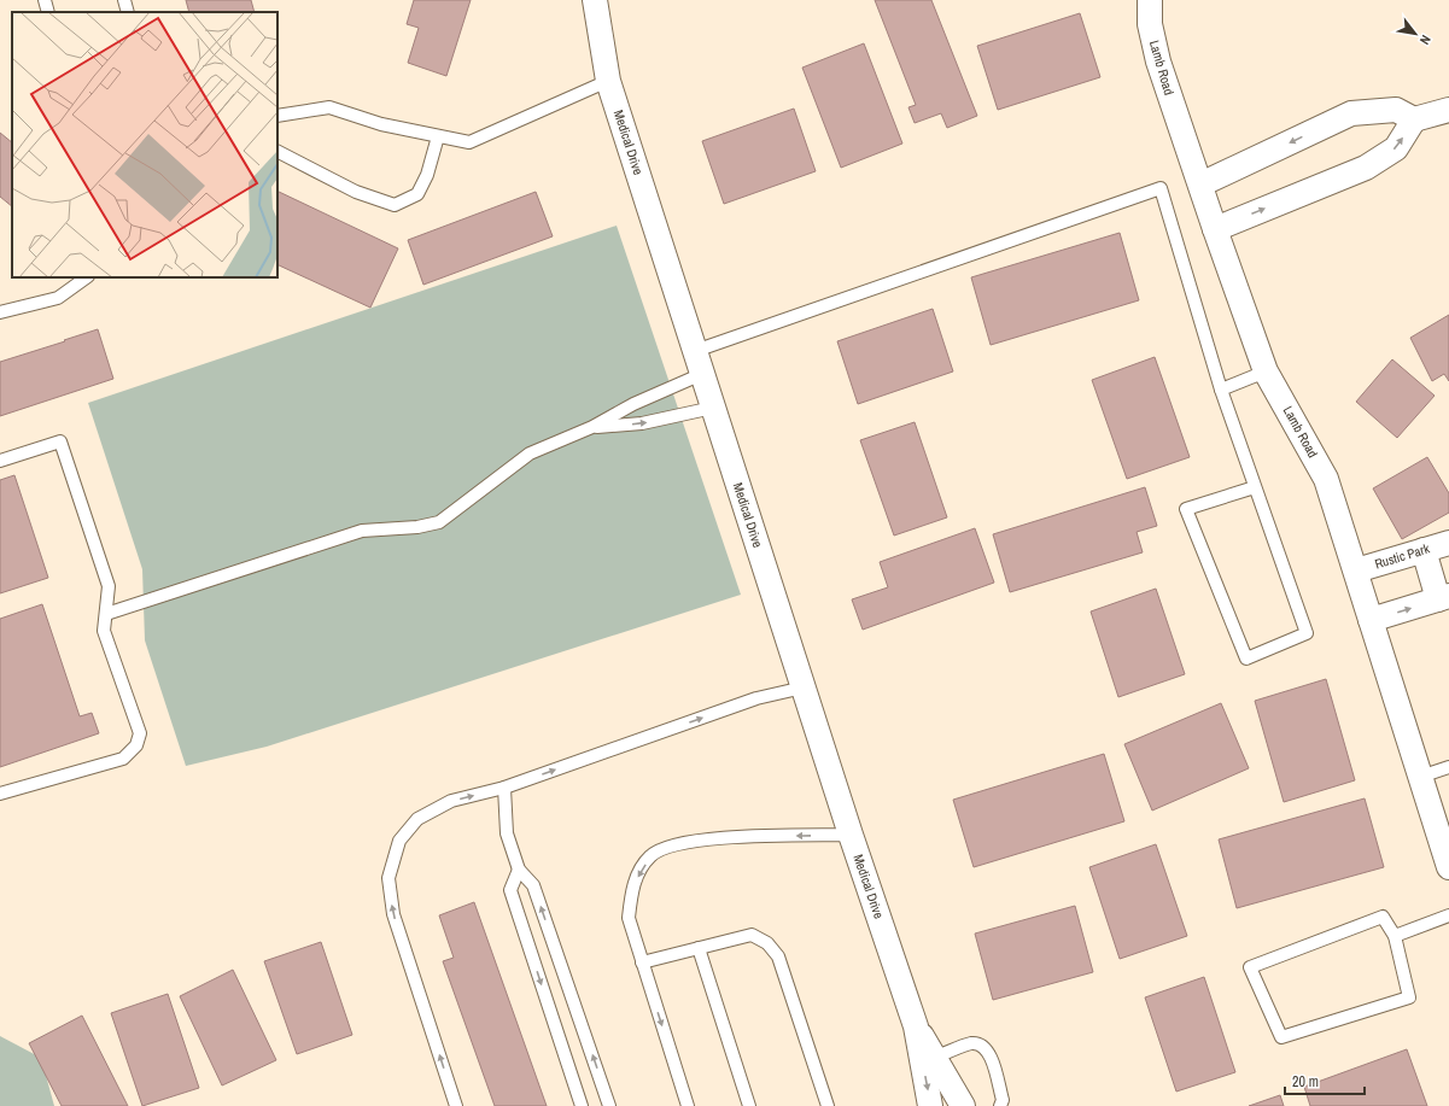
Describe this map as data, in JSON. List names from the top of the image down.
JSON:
{
  "streets": {
    "street": ["Lamb Road", "Medical Drive", "Rustic Park"]
  },
  "crossings": [
    ["Lamb Road", "Rustic Park"]
  ],
  "scale_bar": "20 m",
  "north": "bottom right"
}
